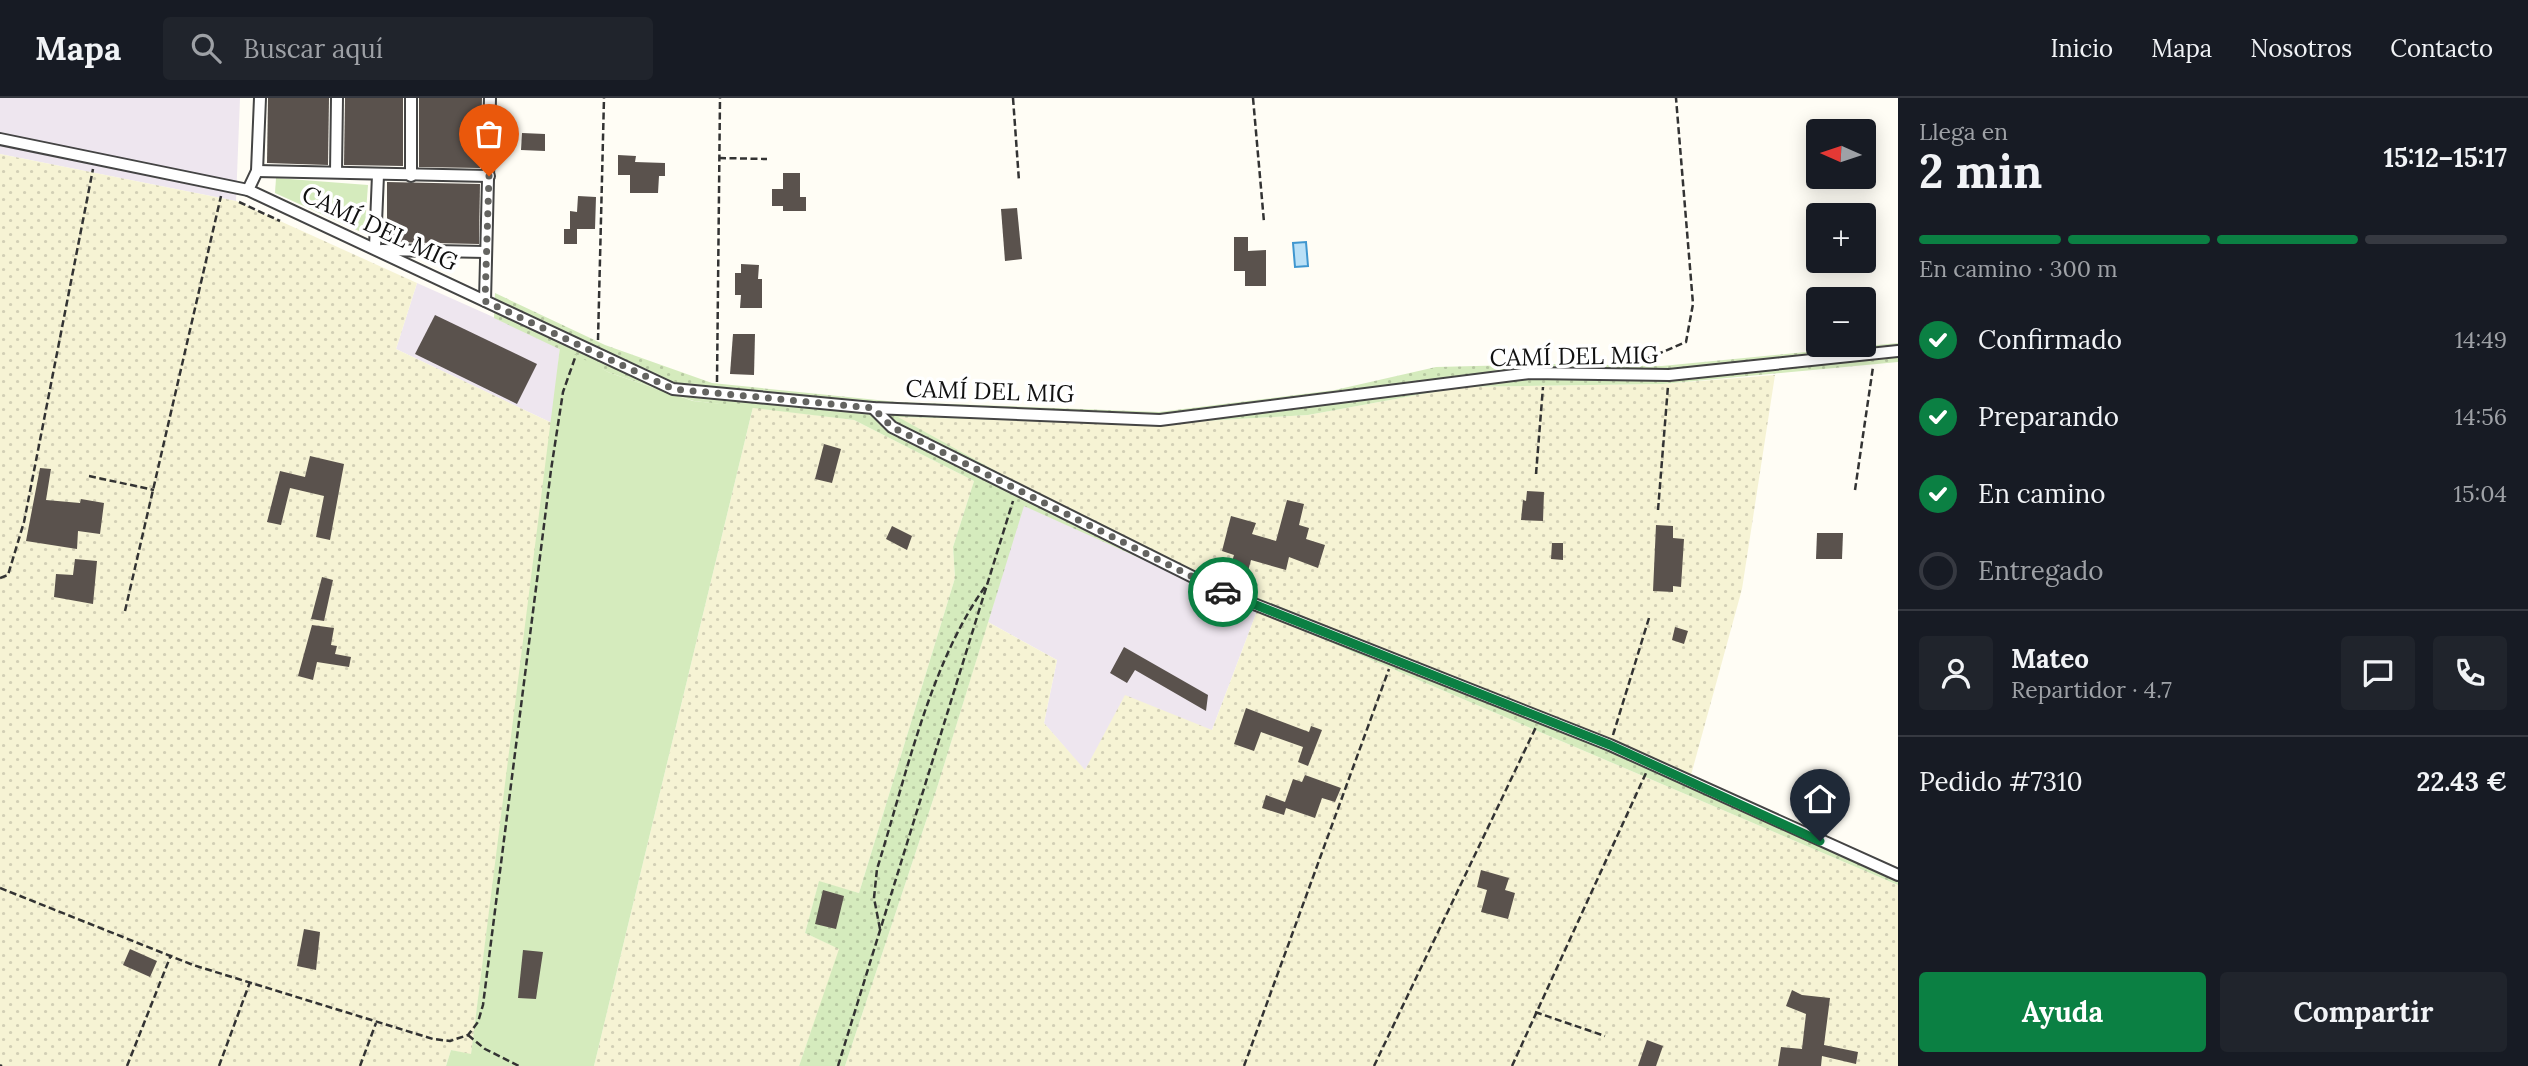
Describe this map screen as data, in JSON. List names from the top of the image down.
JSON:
{
  "streets": {
    "street": ["CAMÍ DEL MIG"]
  },
  "north": "left",
  "page": {
    "header": "Mapa",
    "search": "Buscar aquí",
    "nav": [
      "Inicio",
      "Mapa",
      "Nosotros",
      "Contacto"
    ],
    "heading": ["2 min", "Llega en", "15:12–15:17"],
    "panel": [
      "Mateo",
      "Repartidor · 4.7",
      "Pedido #7310",
      "22.43 €"
    ],
    "map_buttons": ["+", "−"],
    "bar": "En camino · 300 m",
    "list": [
      ["Confirmado", "14:49"],
      ["Preparando", "14:56"],
      ["En camino", "15:04"],
      "Entregado"
    ],
    "buttons": ["Ayuda", "Compartir"]
  }
}
